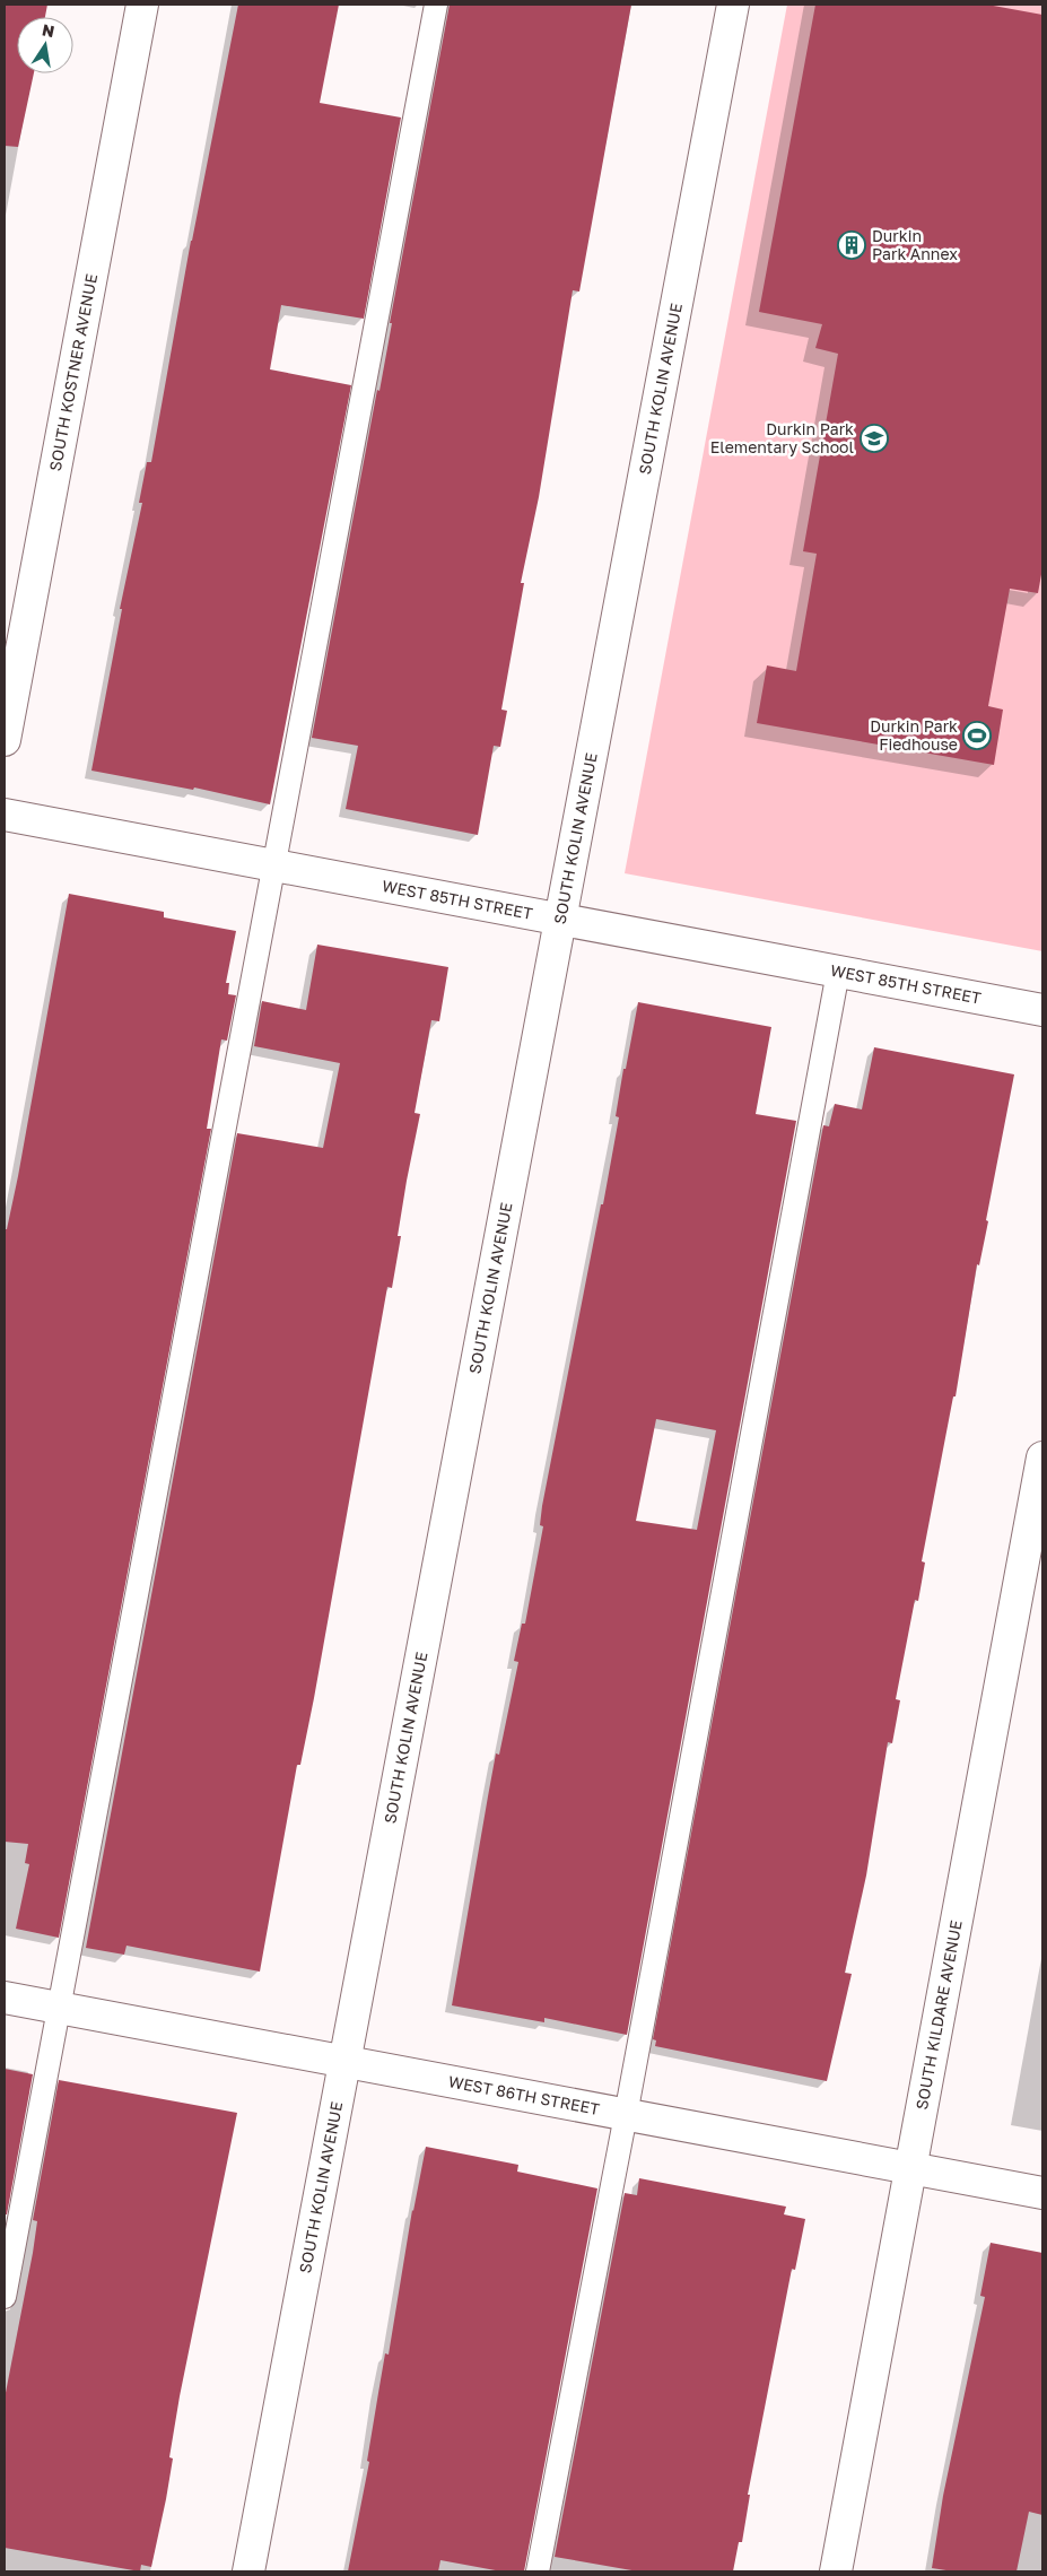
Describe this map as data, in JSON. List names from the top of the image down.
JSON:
{
  "streets": {
    "street": [
      "SOUTH KOSTNER AVENUE",
      "SOUTH KOLIN AVENUE",
      "WEST 85TH STREET",
      "SOUTH KILDARE AVENUE",
      "WEST 86TH STREET"
    ]
  },
  "crossings": [
    ["SOUTH KOLIN AVENUE", "WEST 85TH STREET"],
    ["SOUTH KOLIN AVENUE", "WEST 86TH STREET"],
    ["SOUTH KILDARE AVENUE", "WEST 86TH STREET"]
  ],
  "places": {
    "building": ["Durkin Park Annex"],
    "school or university": ["Durkin Park Elementary School"],
    "sports": ["Durkin Park Fiedhouse"]
  },
  "north": "top"
}
